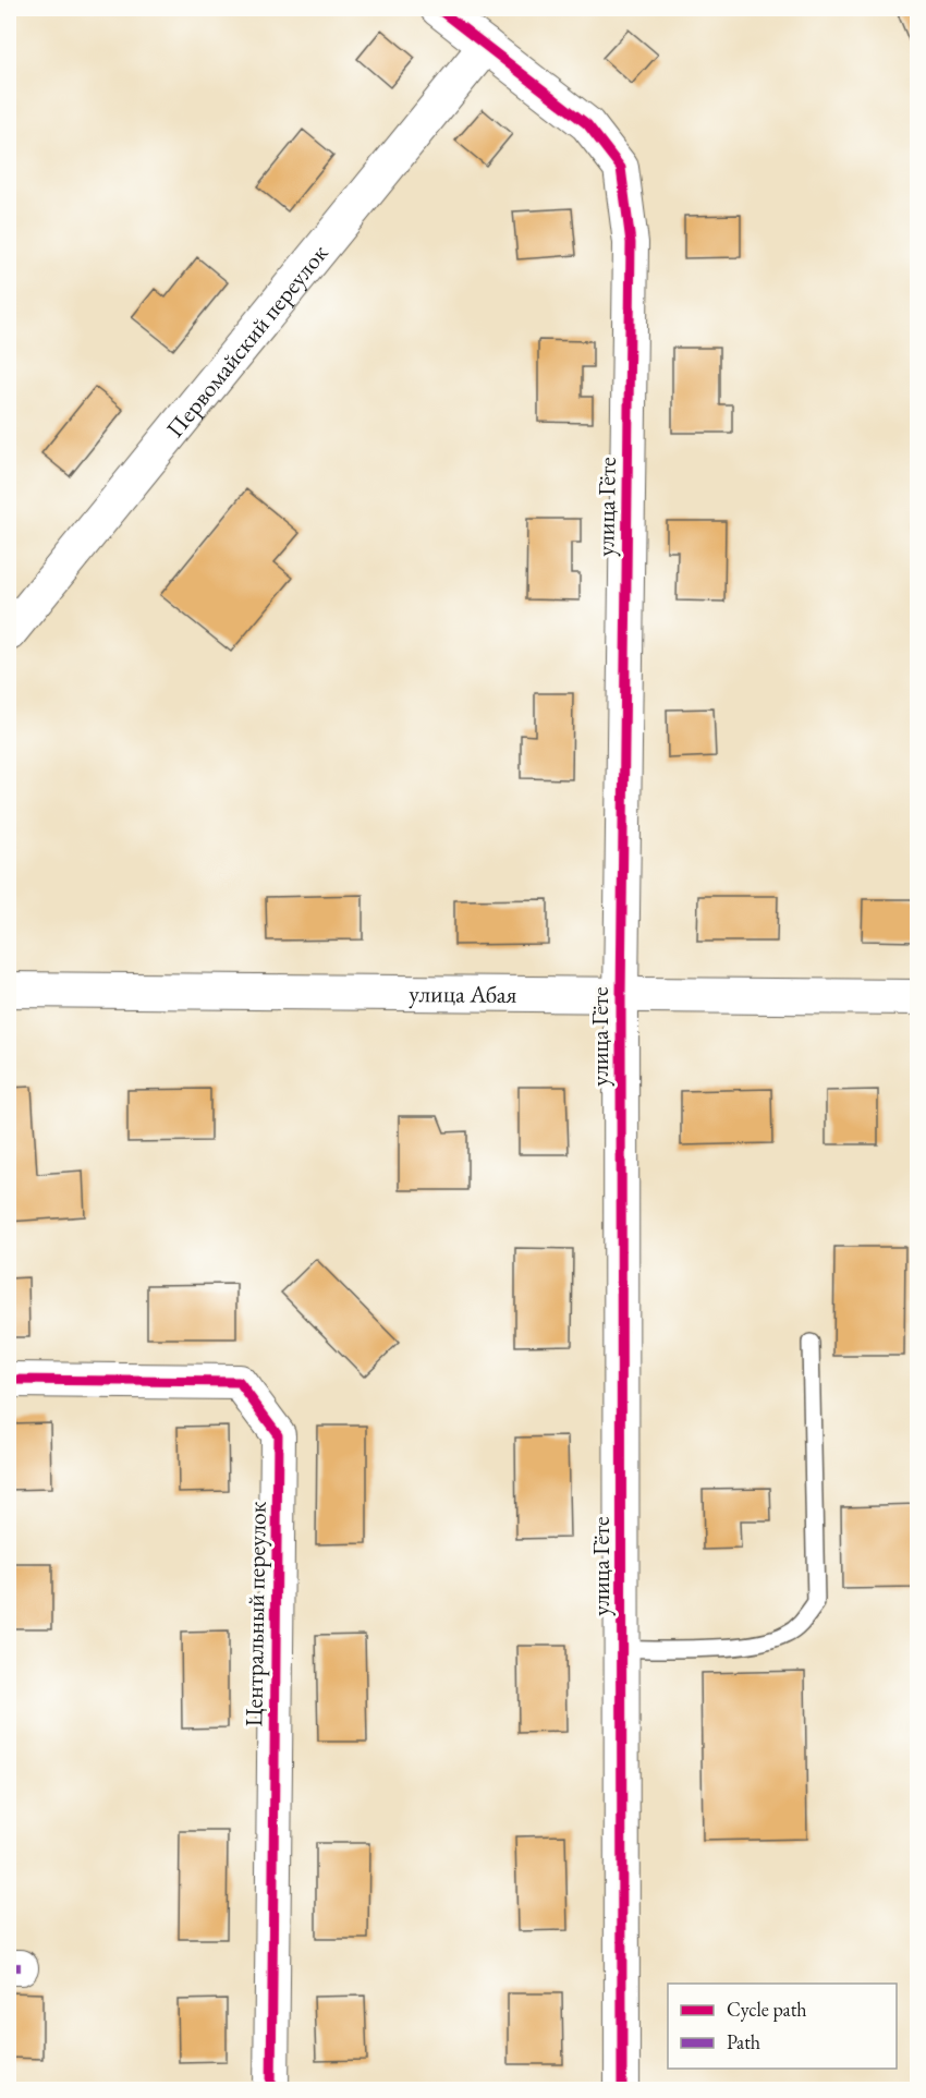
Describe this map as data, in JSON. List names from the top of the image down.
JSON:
{
  "streets": {
    "street": [
      "Первомайский переулок",
      "улица Гёте",
      "улица Абая",
      "Центральный переулок"
    ]
  },
  "crossings": [
    ["Первомайский переулок", "улица Гёте"],
    ["улица Гёте", "улица Абая"]
  ],
  "legend": ["Cycle path", "Path"]
}
